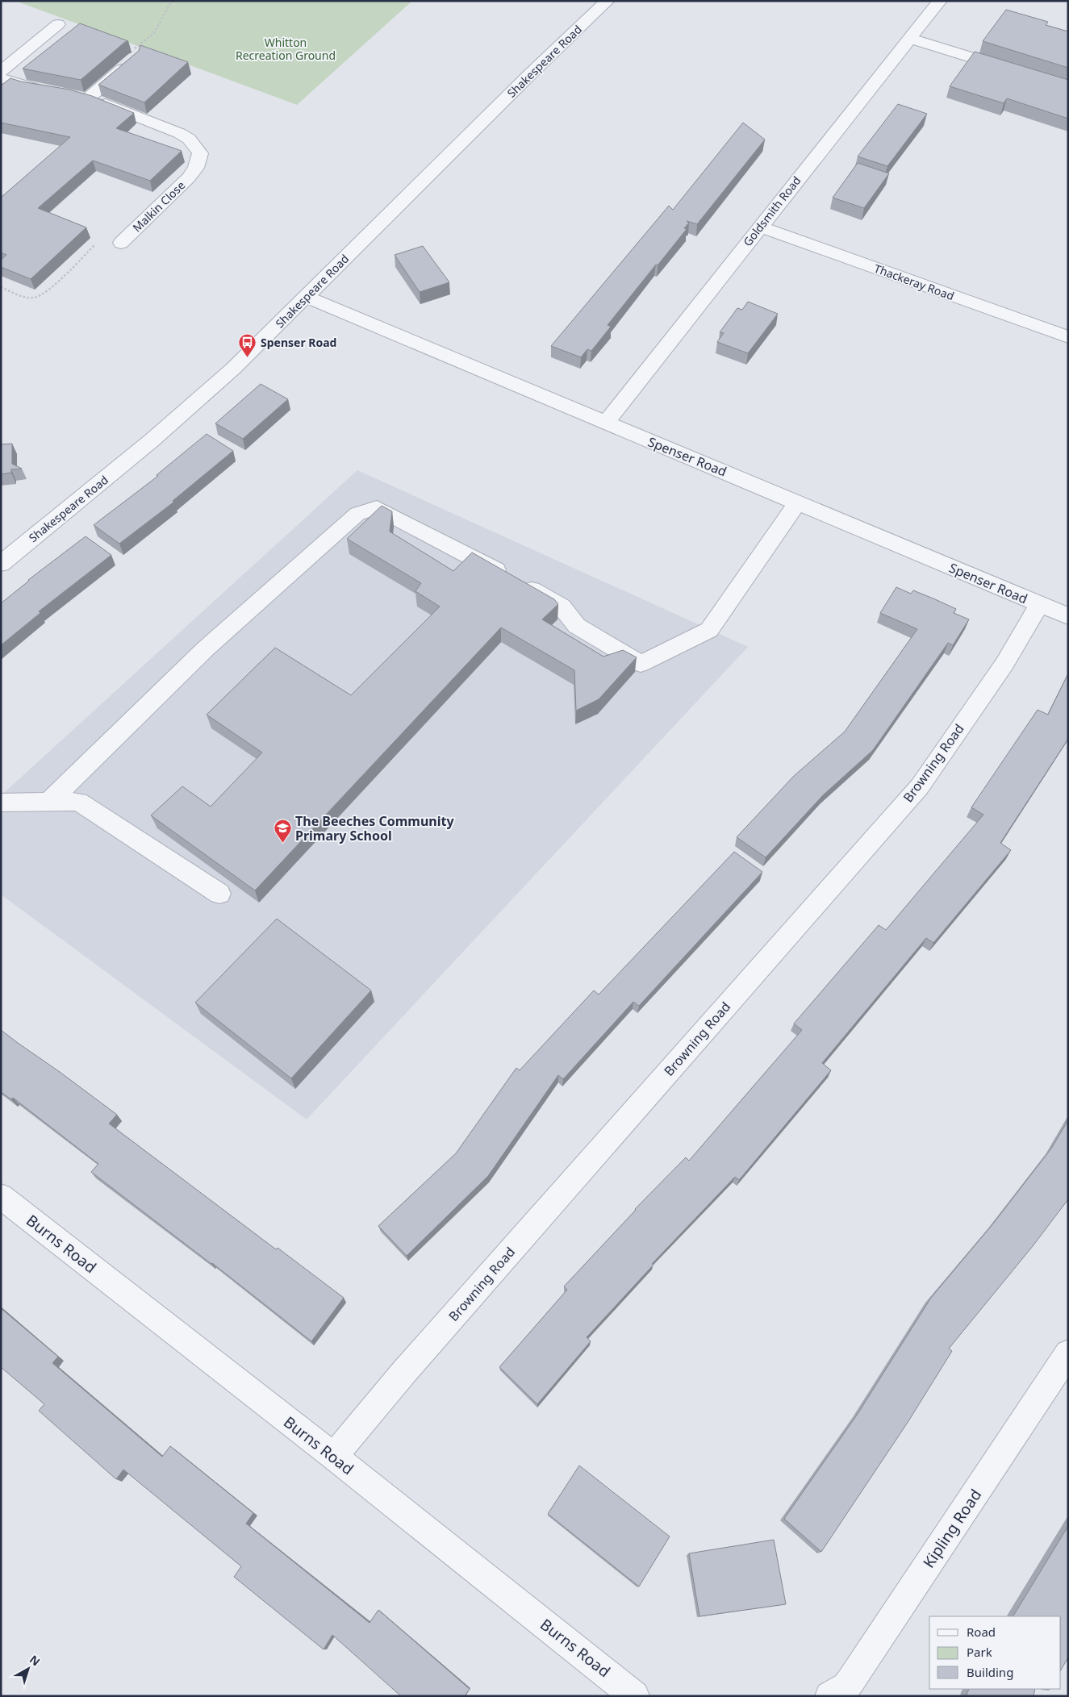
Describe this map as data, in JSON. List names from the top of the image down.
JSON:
{
  "streets": {
    "street": [
      "Shakespeare Road",
      "Malkin Close",
      "Goldsmith Road",
      "Thackeray Road",
      "Spenser Road",
      "Browning Road",
      "Burns Road",
      "Kipling Road"
    ]
  },
  "crossings": [
    ["Shakespeare Road", "Spenser Road"],
    ["Goldsmith Road", "Thackeray Road"],
    ["Goldsmith Road", "Spenser Road"],
    ["Spenser Road", "Browning Road"],
    ["Browning Road", "Burns Road"]
  ],
  "parks": ["Whitton Recreation Ground"],
  "places": {
    "bus stop": ["Spenser Road"],
    "school or university": ["The Beeches Community Primary School"]
  },
  "legend": ["Road", "Park", "Building"],
  "north": "top right"
}
